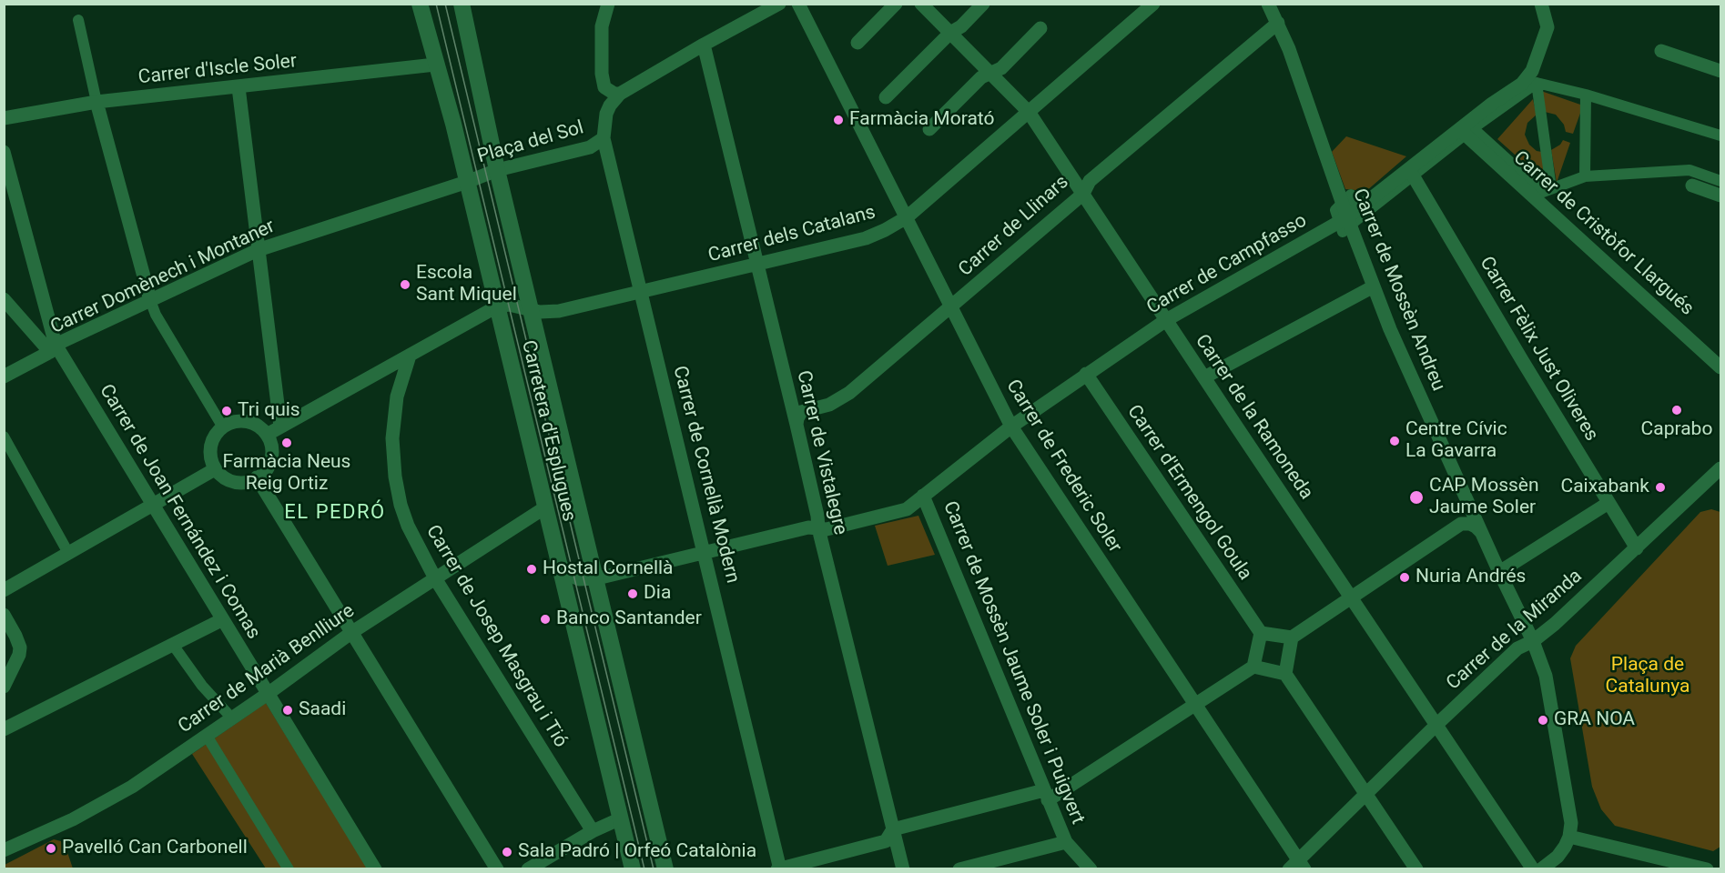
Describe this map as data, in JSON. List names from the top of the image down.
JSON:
{
  "streets": {
    "street": [
      "Carrer d'Iscle Soler",
      "Plaça del Sol",
      "Carrer de Llinars",
      "Carrer de Cristòfor Llargués",
      "Carrer dels Catalans",
      "Carrer de Campfasso",
      "Carrer Domènech i Montaner",
      "Carrer de Mossèn Andreu",
      "Carrer Fèlix Just Oliveres",
      "Carrer de la Ramoneda",
      "Carretera d'Esplugues",
      "Carrer de Vistalegre",
      "Carrer de Frederic Soler",
      "Carrer de Cornellà Modern",
      "Carrer d'Ermengol Goula",
      "Carrer de Joan Fernández i Comas",
      "Carrer de la Miranda",
      "Carrer de Josep Masgrau i Tió",
      "Carrer de Mossèn Jaume Soler i Puigvert",
      "Carrer de Marià Benlliure"
    ]
  },
  "crossings": [
    ["Carrer d'Iscle Soler", "Carretera d'Esplugues"],
    ["Plaça del Sol", "Carrer Domènech i Montaner"],
    ["Plaça del Sol", "Carretera d'Esplugues"],
    ["Plaça del Sol", "Carrer de Cornellà Modern"],
    ["Carrer de Llinars", "Carrer de Mossèn Andreu"],
    ["Carrer de Llinars", "Carrer de la Ramoneda"],
    ["Carrer de Llinars", "Carrer de Vistalegre"],
    ["Carrer de Llinars", "Carrer de Frederic Soler"],
    ["Carrer de Cristòfor Llargués", "Carrer de Campfasso"],
    ["Carrer dels Catalans", "Carrer de la Ramoneda"],
    ["Carrer dels Catalans", "Carretera d'Esplugues"],
    ["Carrer dels Catalans", "Carrer de Vistalegre"],
    ["Carrer dels Catalans", "Carrer de Frederic Soler"],
    ["Carrer dels Catalans", "Carrer de Cornellà Modern"],
    ["Carrer de Campfasso", "Carrer de Mossèn Andreu"],
    ["Carrer de Campfasso", "Carrer Fèlix Just Oliveres"],
    ["Carrer de Campfasso", "Carrer de la Ramoneda"],
    ["Carrer de Campfasso", "Carretera d'Esplugues"],
    ["Carrer de Campfasso", "Carrer de Vistalegre"],
    ["Carrer de Campfasso", "Carrer de Frederic Soler"],
    ["Carrer de Campfasso", "Carrer de Cornellà Modern"],
    ["Carrer de Campfasso", "Carrer d'Ermengol Goula"],
    ["Carrer de Campfasso", "Carrer de Mossèn Jaume Soler i Puigvert"],
    ["Carrer Domènech i Montaner", "Carretera d'Esplugues"],
    ["Carrer Domènech i Montaner", "Carrer de Joan Fernández i Comas"],
    ["Carrer de Mossèn Andreu", "Carrer de la Miranda"],
    ["Carrer Fèlix Just Oliveres", "Carrer de la Miranda"],
    ["Carrer de la Ramoneda", "Carrer de la Miranda"],
    ["Carretera d'Esplugues", "Carrer de Marià Benlliure"],
    ["Carrer de Frederic Soler", "Carrer de la Miranda"],
    ["Carrer de Joan Fernández i Comas", "Carrer de Marià Benlliure"],
    ["Carrer de Josep Masgrau i Tió", "Carrer de Marià Benlliure"]
  ],
  "districts": ["EL PEDRÓ"],
  "parks": ["Plaça de Catalunya"],
  "places": [
    "Farmàcia Morató",
    "Escola Sant Miquel",
    "Caprabo",
    "Tri quis",
    "Centre Cívic La Gavarra",
    "Farmàcia Neus Reig Ortiz",
    "Caixabank",
    "CAP Mossèn Jaume Soler",
    "Hostal Cornellà",
    "Nuria Andrés",
    "Dia",
    "Banco Santander",
    "Saadi",
    "GRA NOA",
    "Pavelló Can Carbonell",
    "Sala Padró | Orfeó Catalònia"
  ]
}
